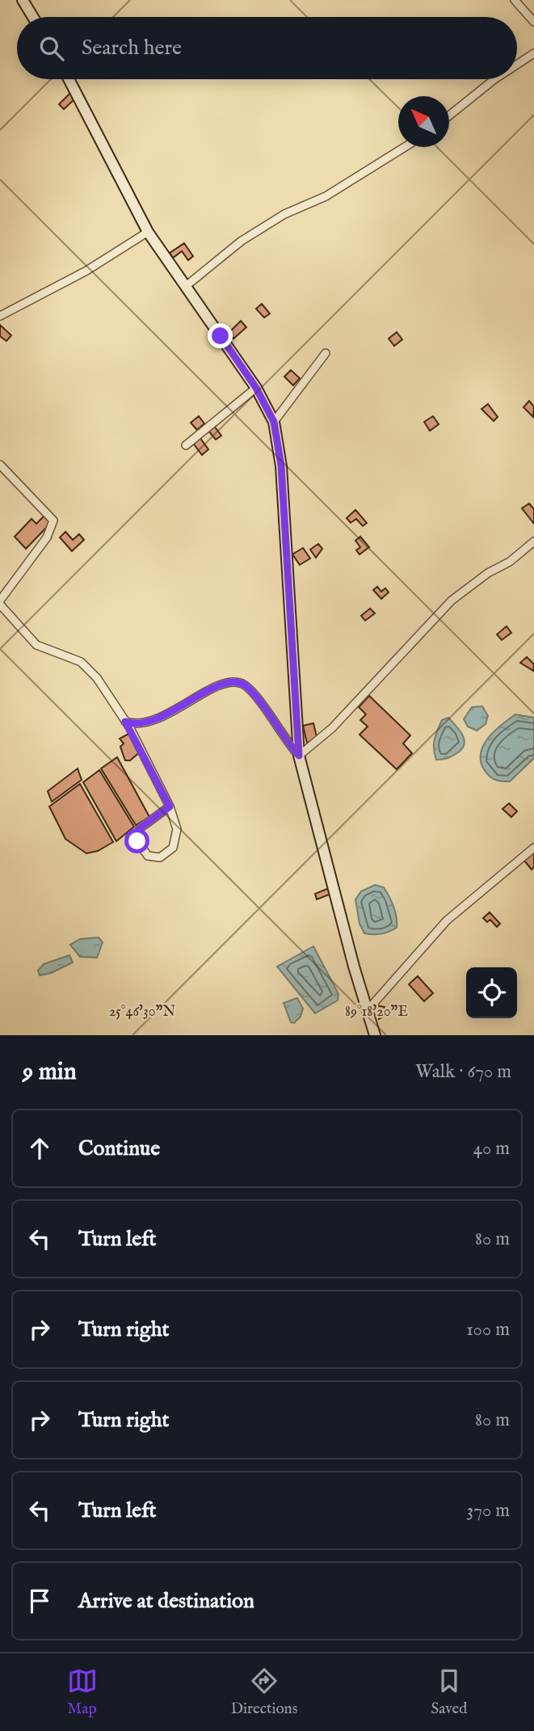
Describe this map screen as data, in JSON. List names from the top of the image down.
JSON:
{
  "north": "top left",
  "page": {
    "search": "Search here",
    "heading": ["9 min", "Walk · 670 m"],
    "list": [
      ["Continue", "40 m"],
      ["Turn left", "80 m"],
      ["Turn right", "100 m"],
      ["Turn right", "80 m"],
      ["Turn left", "370 m"],
      "Arrive at destination"
    ],
    "nav": ["Map", "Directions", "Saved"]
  },
  "coordinates": ["25°46'30\"N", "89°18'20\"E"]
}
